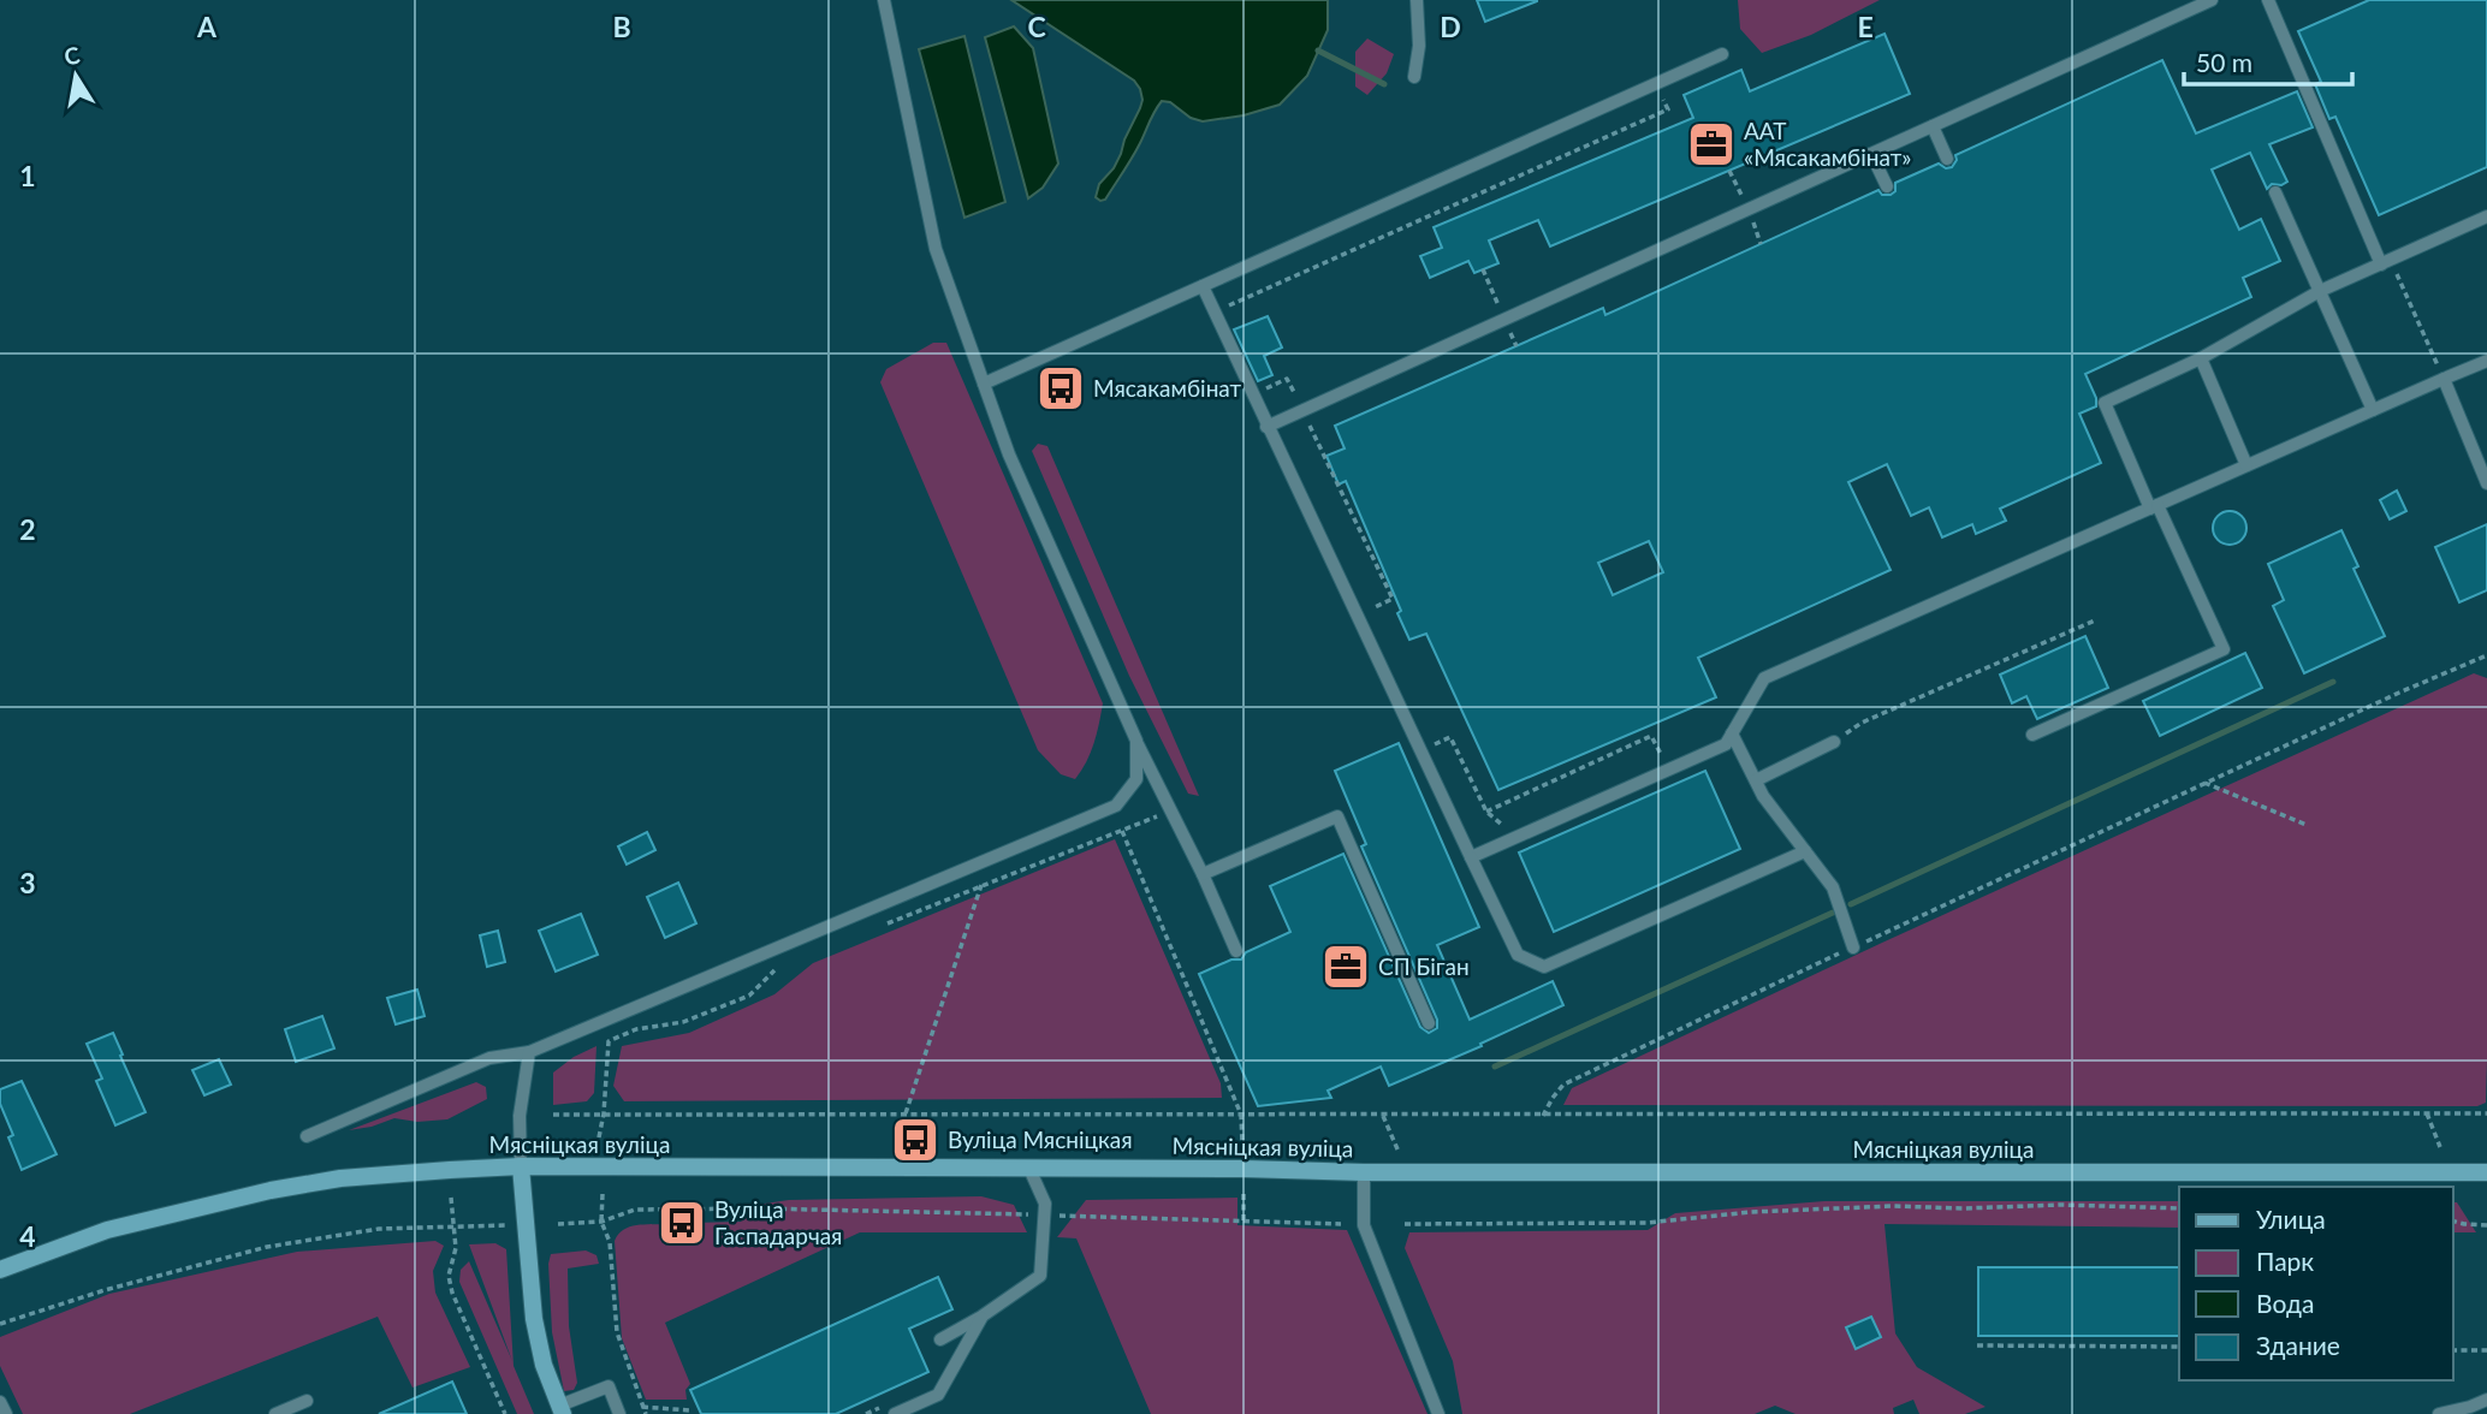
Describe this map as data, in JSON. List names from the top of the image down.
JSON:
{
  "streets": {
    "main road": ["Мясніцкая вуліца"]
  },
  "places": {
    "office": ["ААТ «Мясакамбінат»", "СП Біган"],
    "bus stop": ["Мясакамбінат", "Вуліца Мясніцкая", "Вуліца Гаспадарчая"]
  },
  "legend": [
    "Улица",
    "Парк",
    "Вода",
    "Здание"
  ],
  "scale_bar": "50 m",
  "north": "top",
  "grid": {
    "columns": [
      "A",
      "B",
      "C",
      "D",
      "E"
    ],
    "rows": [
      "1",
      "2",
      "3",
      "4"
    ]
  }
}
